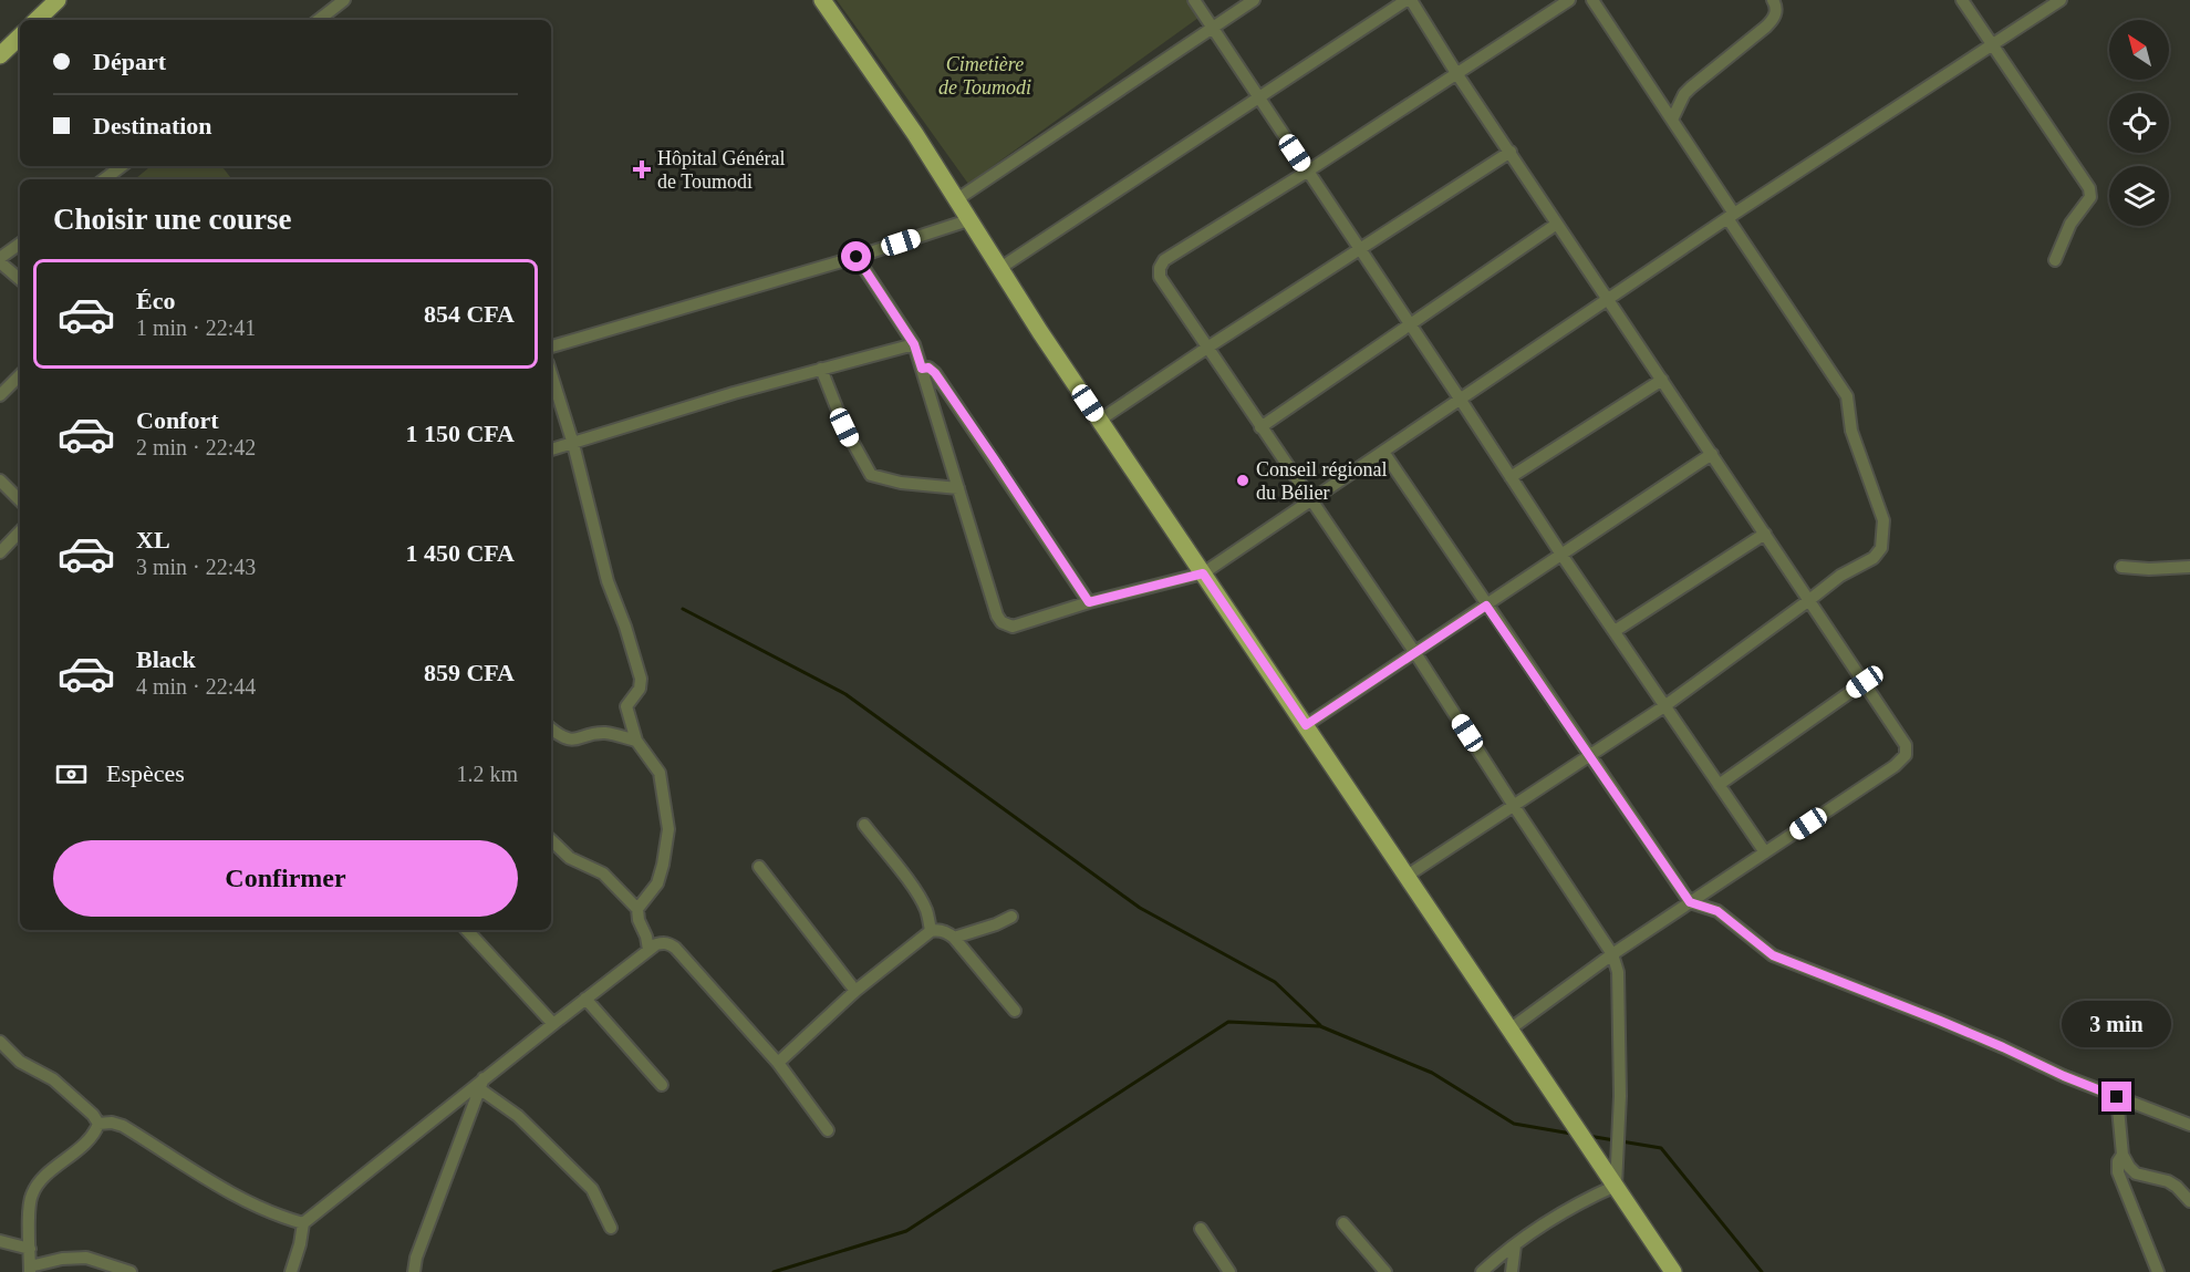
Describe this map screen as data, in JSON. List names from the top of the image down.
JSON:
{
  "parks": ["Cimetière de Toumodi"],
  "places": {
    "health": ["Hôpital Général de Toumodi"],
    "other": ["Conseil régional du Bélier"]
  },
  "north": "top left",
  "page": {
    "banner": ["Départ", "Destination"],
    "heading": "Choisir une course",
    "list": [
      {
        "name": "Éco",
        "note": "1 min · 22:41",
        "value": "854 CFA"
      },
      {
        "name": "Confort",
        "note": "2 min · 22:42",
        "value": "1 150 CFA"
      },
      {
        "name": "XL",
        "note": "3 min · 22:43",
        "value": "1 450 CFA"
      },
      {
        "name": "Black",
        "note": "4 min · 22:44",
        "value": "859 CFA"
      }
    ],
    "pay": ["Espèces", "1.2 km"],
    "buttons": "Confirmer",
    "bubble": "3 min"
  }
}
